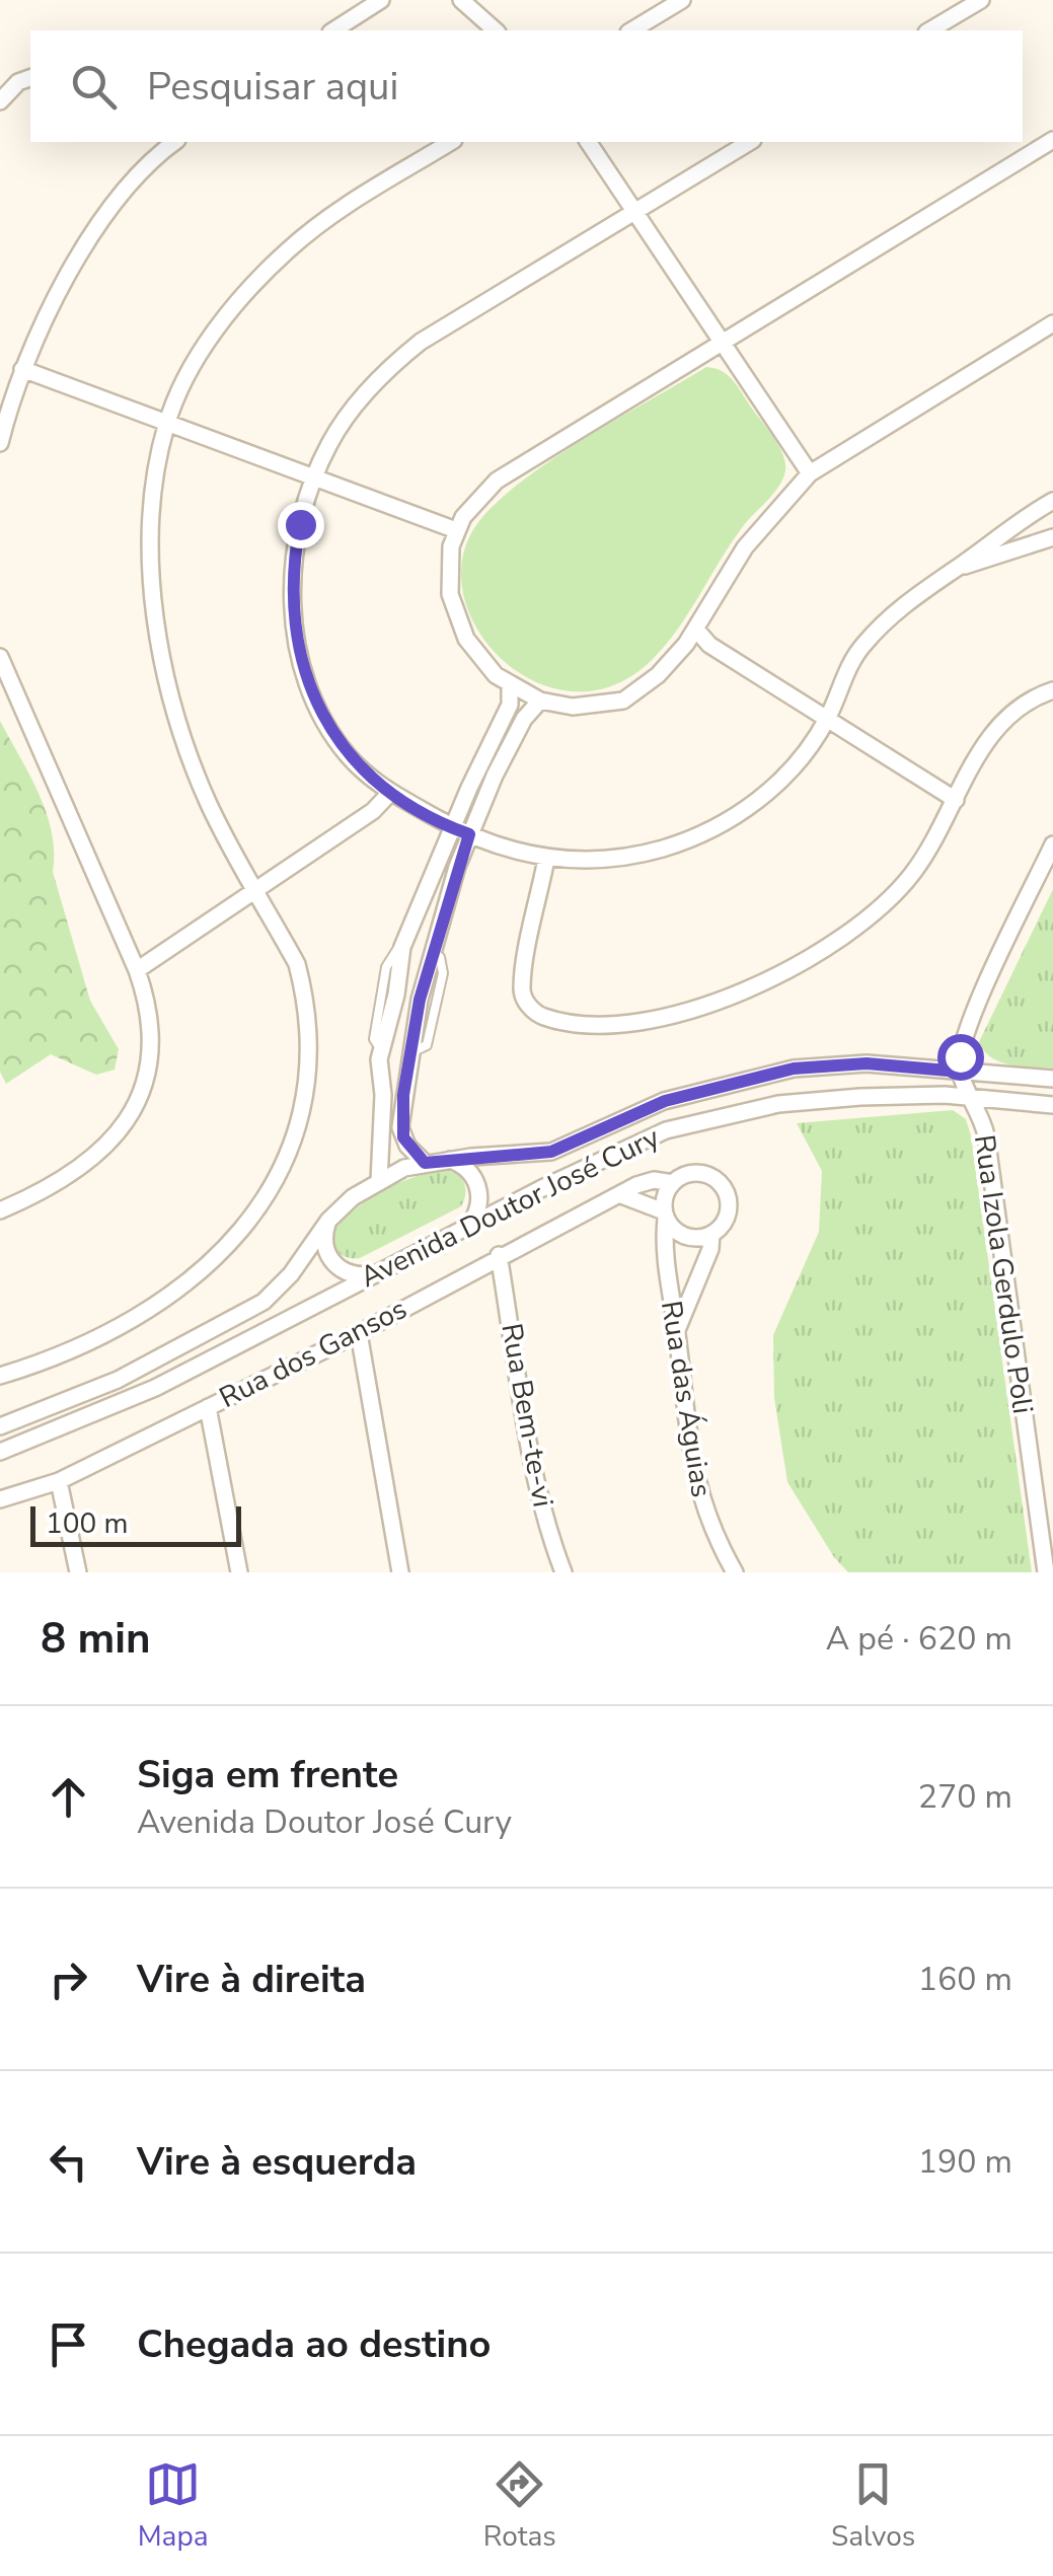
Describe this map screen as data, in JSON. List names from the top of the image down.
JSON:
{
  "streets": {
    "street": [
      "Avenida Doutor José Cury",
      "Rua Izola Gerdulo Poli",
      "Rua dos Gansos",
      "Rua das Águias",
      "Rua Bem-te-vi"
    ]
  },
  "crossings": [
    ["Avenida Doutor José Cury", "Rua Izola Gerdulo Poli"],
    ["Rua dos Gansos", "Rua das Águias"],
    ["Rua dos Gansos", "Rua Bem-te-vi"]
  ],
  "scale_bar": "100 m",
  "page": {
    "search": "Pesquisar aqui",
    "scale": "100 m",
    "heading": ["8 min", "A pé · 620 m"],
    "list": [
      ["Siga em frente", "Avenida Doutor José Cury", "270 m"],
      ["Vire à direita", "160 m"],
      ["Vire à esquerda", "190 m"],
      "Chegada ao destino"
    ],
    "nav": ["Mapa", "Rotas", "Salvos"]
  }
}
